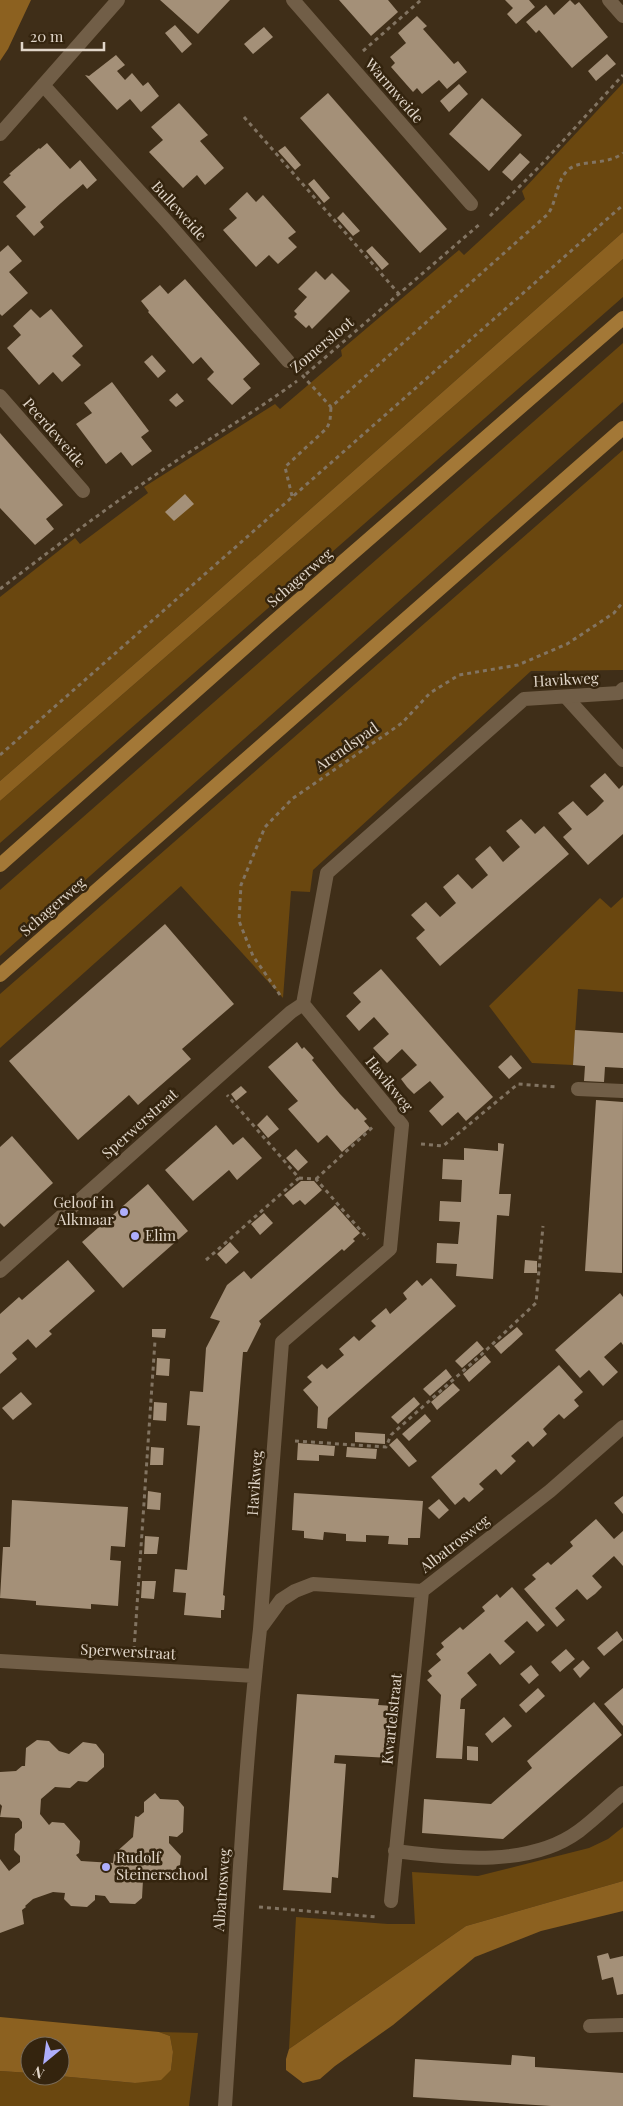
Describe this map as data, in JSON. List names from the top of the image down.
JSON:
{
  "streets": {
    "main road": ["Schagerweg"],
    "street": [
      "Warmweide",
      "Bulleweide",
      "Peerdeweide",
      "Havikweg",
      "Sperwerstraat",
      "Albatrosweg",
      "Kwartelstraat"
    ],
    "path": ["Zomersloot", "Arendspad"]
  },
  "crossings": [
    ["Havikweg", "Arendspad"],
    ["Havikweg", "Sperwerstraat"],
    ["Havikweg", "Albatrosweg"],
    ["Arendspad", "Sperwerstraat"],
    ["Sperwerstraat", "Albatrosweg"],
    ["Albatrosweg", "Kwartelstraat"]
  ],
  "places": ["Geloof in Alkmaar", "Elim", "Rudolf Steinerschool"],
  "scale_bar": "20 m",
  "north": "bottom left"
}
